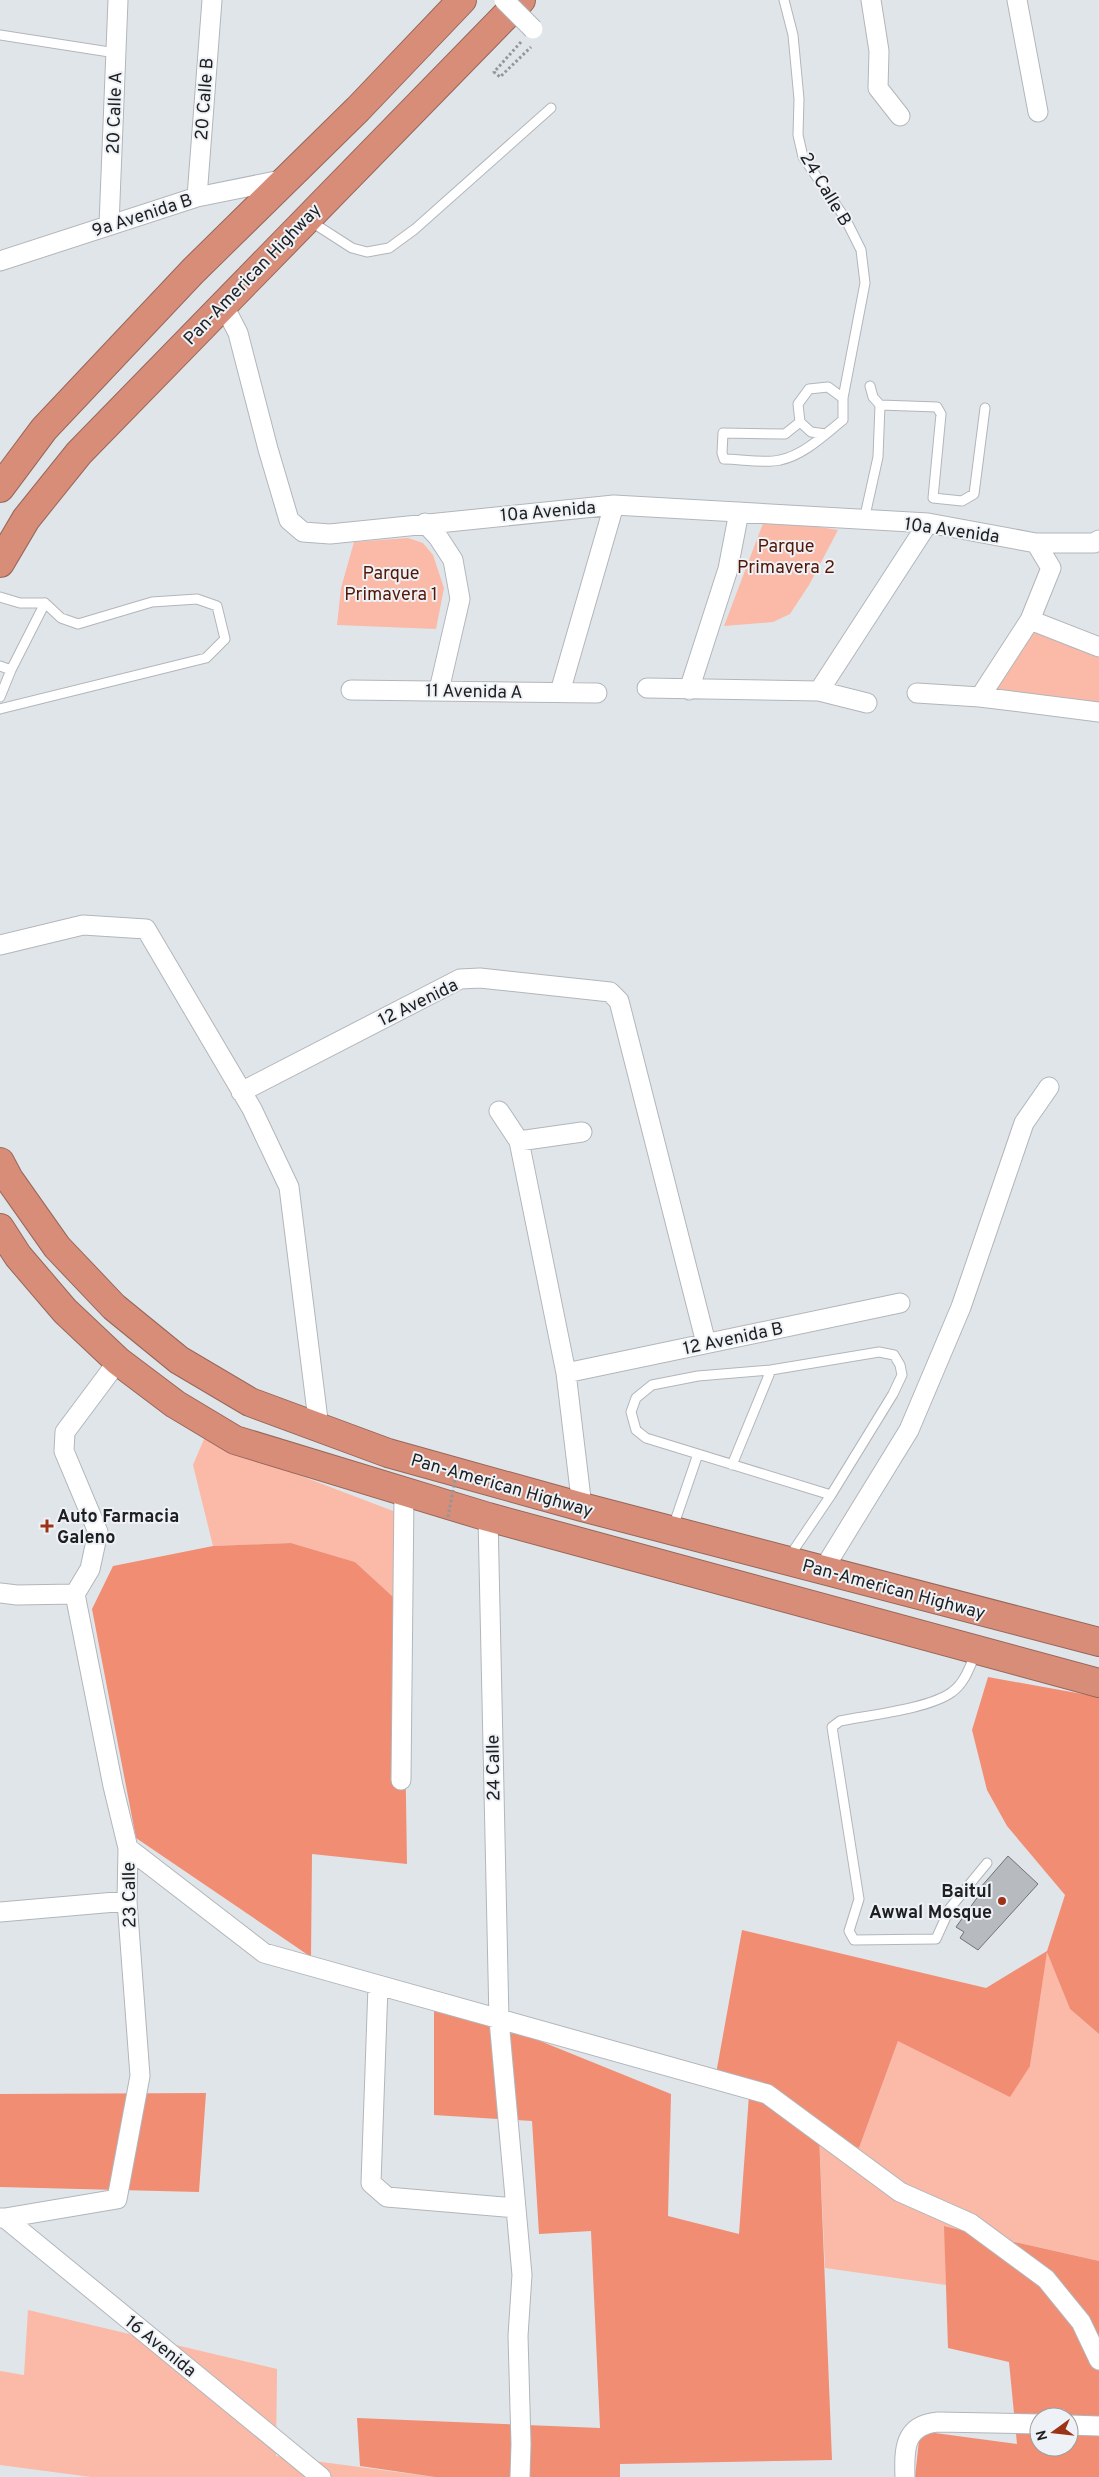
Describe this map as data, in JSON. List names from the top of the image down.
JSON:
{
  "streets": {
    "highway": ["Pan-American Highway"],
    "street": [
      "20 Calle B",
      "20 Calle A",
      "9a Avenida B",
      "10a Avenida",
      "11 Avenida A",
      "12 Avenida",
      "12 Avenida B",
      "24 Calle",
      "23 Calle",
      "16 Avenida"
    ],
    "lane": ["24 Calle B"]
  },
  "crossings": [
    ["20 Calle B", "9a Avenida B"],
    ["20 Calle A", "9a Avenida B"],
    ["Pan-American Highway", "10a Avenida"],
    ["Pan-American Highway", "24 Calle"],
    ["12 Avenida", "12 Avenida B"],
    ["23 Calle", "16 Avenida"]
  ],
  "parks": ["Parque Primavera 2", "Parque Primavera 1"],
  "places": {
    "health": ["Auto Farmacia Galeno"],
    "other": ["Baitul Awwal Mosque"]
  },
  "north": "left"
}
